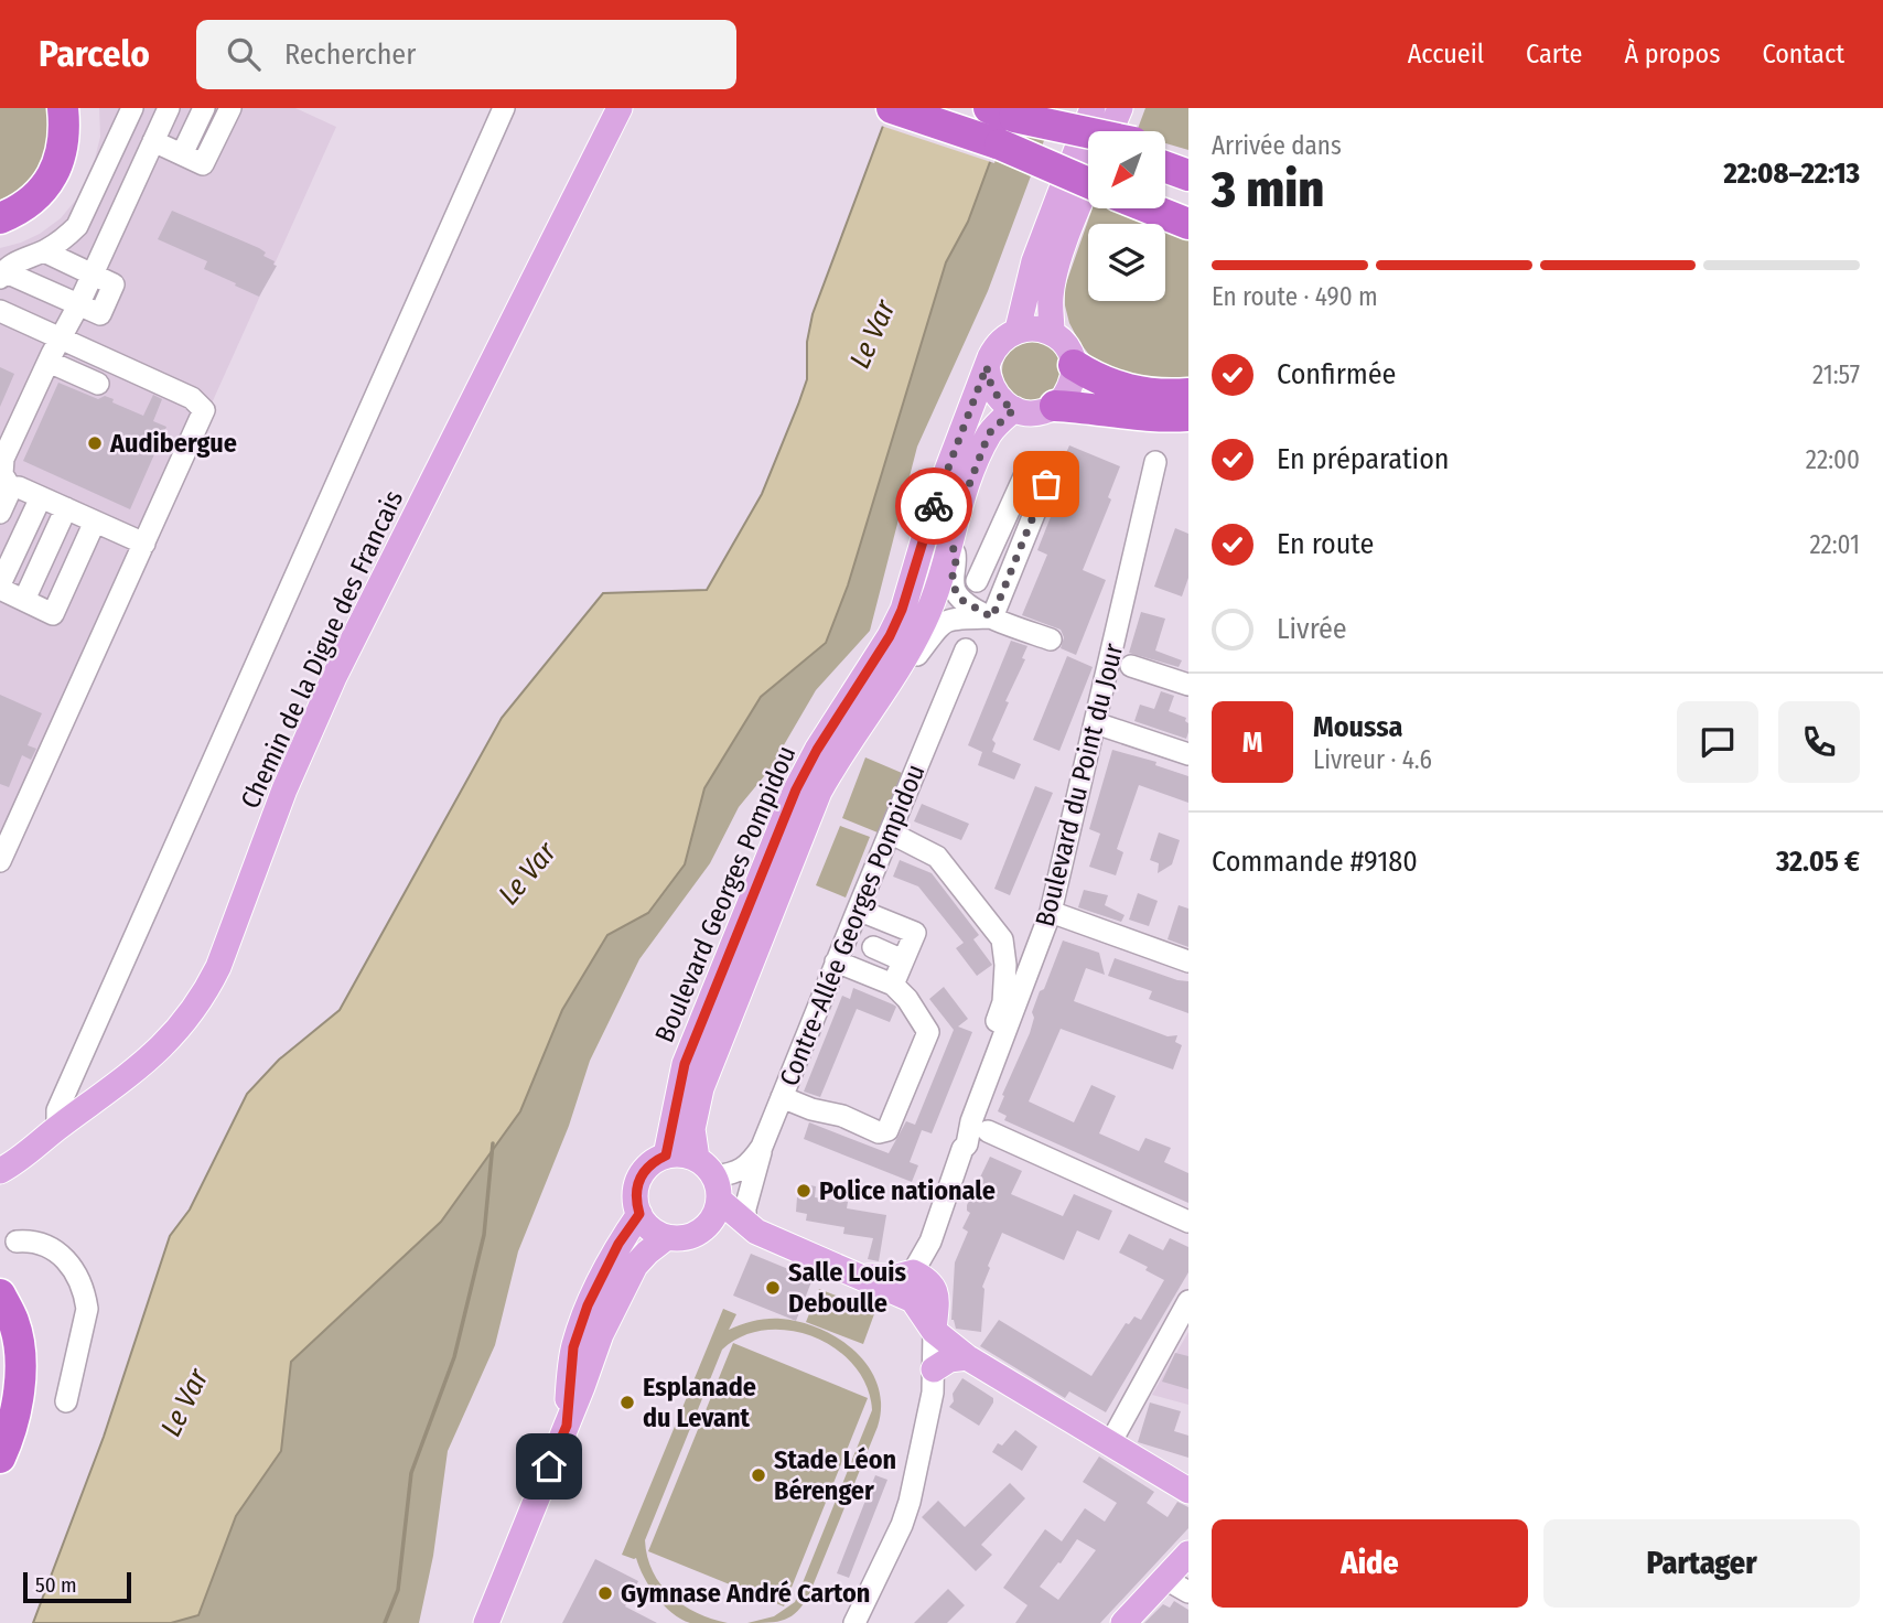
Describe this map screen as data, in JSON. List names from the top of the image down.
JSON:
{
  "streets": {
    "main road": ["Chemin de la Digue des Francais", "Boulevard Georges Pompidou"],
    "street": ["Boulevard du Point du Jour", "Contre-Allée Georges Pompidou"]
  },
  "crossings": [
    ["Boulevard Georges Pompidou", "Contre-Allée Georges Pompidou"]
  ],
  "water": ["Le Var"],
  "places": [
    "Audibergue",
    "Police nationale",
    "Salle Louis Deboulle",
    "Esplanade du Levant",
    "Stade Léon Bérenger",
    "Gymnase André Carton"
  ],
  "scale_bar": "50 m",
  "north": "bottom left",
  "page": {
    "header": "Parcelo",
    "search": "Rechercher",
    "nav": [
      "Accueil",
      "Carte",
      "À propos",
      "Contact"
    ],
    "heading": ["3 min", "Arrivée dans", "22:08–22:13"],
    "panel": [
      "Moussa",
      "Livreur · 4.6",
      "Commande #9180",
      "32.05 €"
    ],
    "bar": "En route · 490 m",
    "list": [
      ["Confirmée", "21:57"],
      ["En préparation", "22:00"],
      ["En route", "22:01"],
      "Livrée"
    ],
    "round": "M",
    "buttons": ["Aide", "Partager"],
    "scale": "50 m"
  }
}
